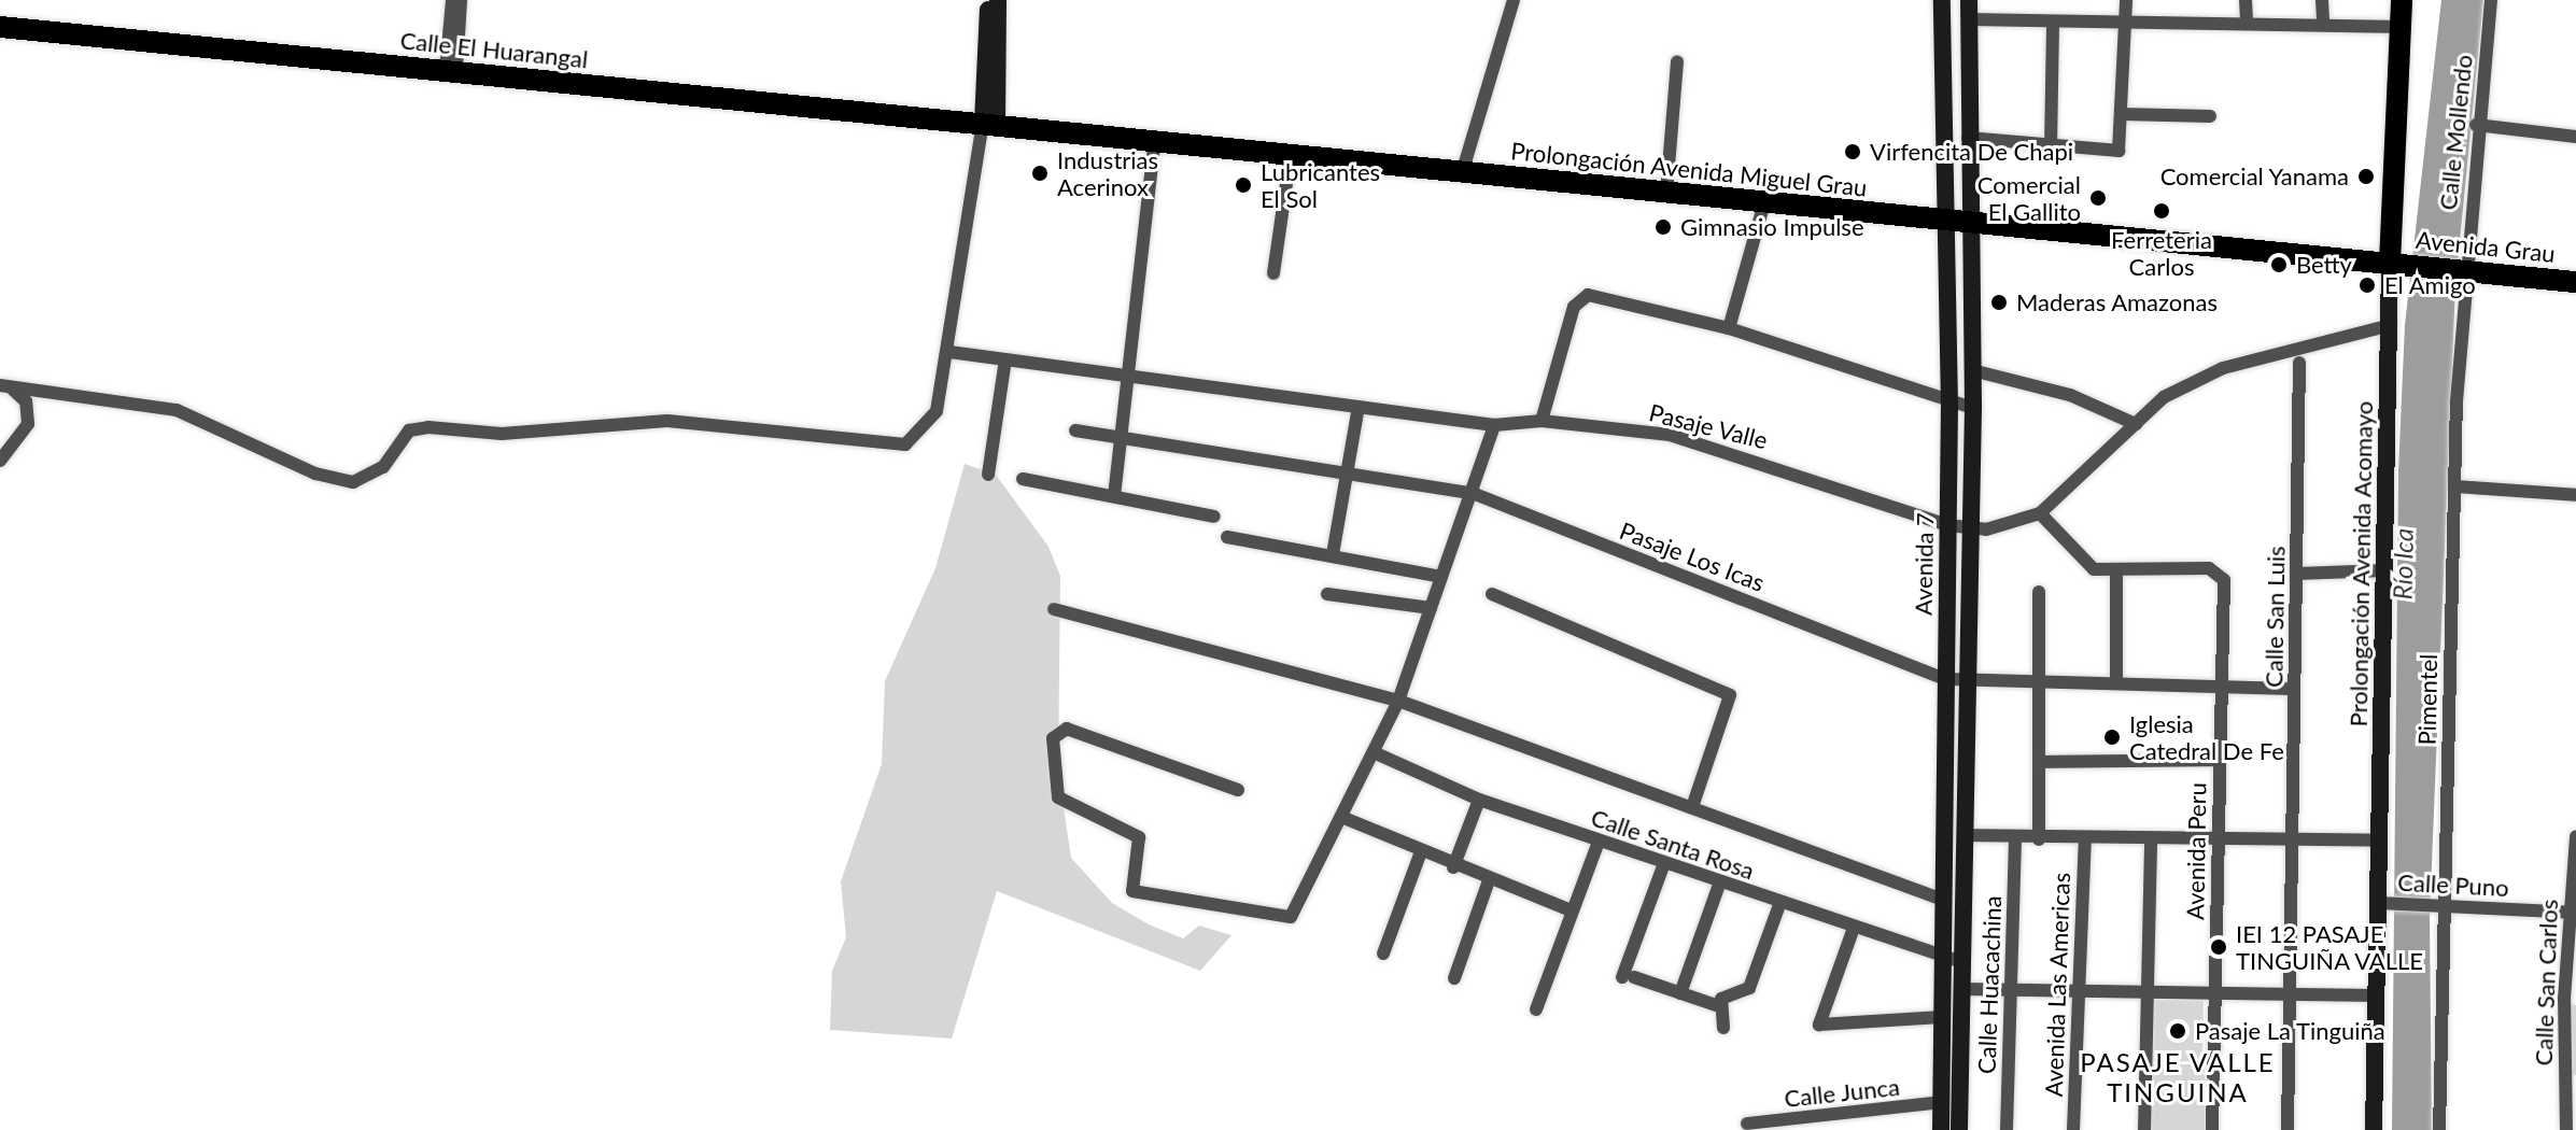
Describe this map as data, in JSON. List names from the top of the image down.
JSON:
{
  "streets": {
    "main road": [
      "Calle El Huarangal",
      "Prolongación Avenida Miguel Grau",
      "Avenida Grau",
      "Prolongación Avenida Acomayo"
    ],
    "street": [
      "Calle Mollendo",
      "Pasaje Valle",
      "Pasaje Los Icas",
      "Avenida 7",
      "Calle San Luis",
      "Pimentel",
      "Calle Santa Rosa",
      "Avenida Peru",
      "Calle Puno",
      "Calle San Carlos",
      "Calle Huacachina",
      "Avenida Las Americas",
      "Calle Junca"
    ]
  },
  "crossings": [
    ["Calle El Huarangal", "Prolongación Avenida Miguel Grau"],
    ["Calle Mollendo", "Avenida Grau"],
    ["Calle Mollendo", "Pimentel"],
    ["Prolongación Avenida Miguel Grau", "Avenida Grau"],
    ["Prolongación Avenida Miguel Grau", "Avenida 7"],
    ["Prolongación Avenida Miguel Grau", "Prolongación Avenida Acomayo"],
    ["Avenida Grau", "Prolongación Avenida Acomayo"],
    ["Avenida Grau", "Pimentel"],
    ["Pasaje Valle", "Avenida 7"],
    ["Pasaje Los Icas", "Avenida 7"],
    ["Pasaje Los Icas", "Calle San Luis"],
    ["Pasaje Los Icas", "Avenida Peru"],
    ["Avenida 7", "Calle Santa Rosa"],
    ["Avenida 7", "Calle Junca"],
    ["Prolongación Avenida Acomayo", "Calle Puno"],
    ["Pimentel", "Calle Puno"],
    ["Calle Puno", "Calle San Carlos"]
  ],
  "districts": ["PASAJE VALLE TINGUINA"],
  "water": ["Río Ica"],
  "places": [
    "Virfencita De Chapi",
    "Industrias Acerinox",
    "Comercial Yanama",
    "Lubricantes El Sol",
    "Comercial El Gallito",
    "Ferreteria Carlos",
    "Gimnasio Impulse",
    "Betty",
    "El Amigo",
    "Maderas Amazonas",
    "Iglesia Catedral De Fe",
    "IEI 12 PASAJE TINGUIÑA VALLE",
    "Pasaje La Tinguiña"
  ]
}
